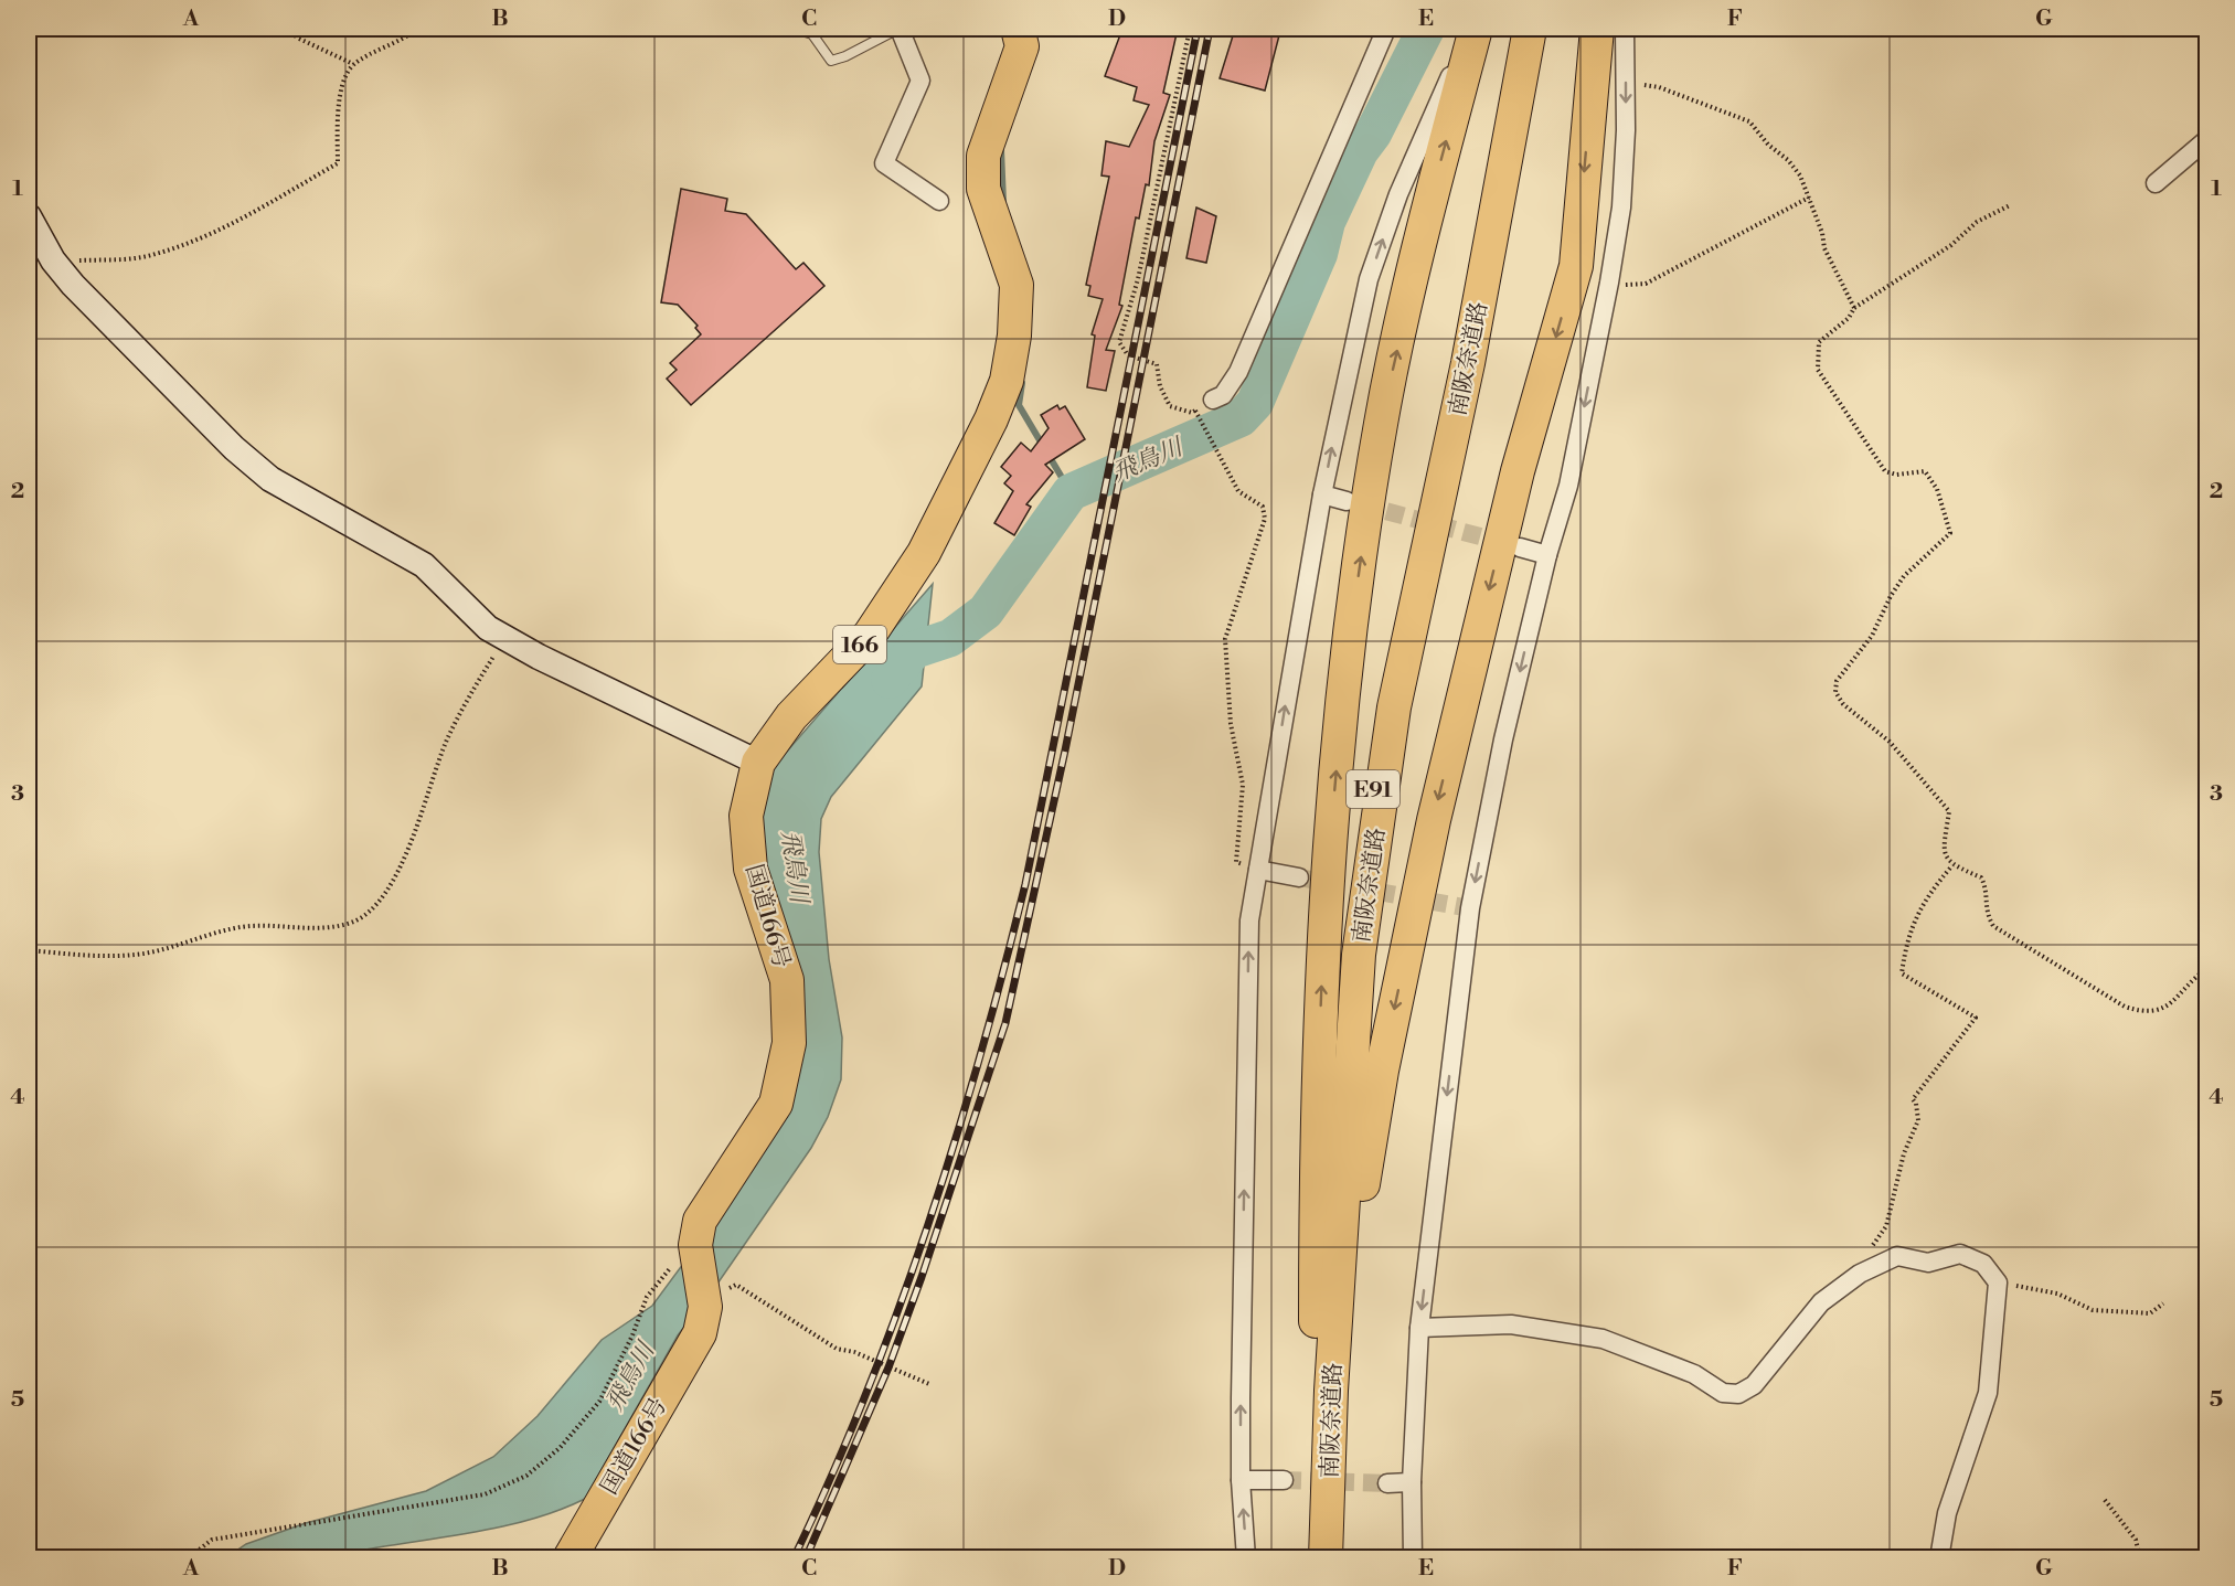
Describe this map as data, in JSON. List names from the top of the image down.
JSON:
{
  "streets": {
    "highway": [
      "南阪奈道路",
      "166",
      "E91",
      "国道166号"
    ]
  },
  "water": ["飛鳥川"],
  "grid": {
    "columns": [
      "A",
      "B",
      "C",
      "D",
      "E",
      "F",
      "G"
    ],
    "rows": [
      "1",
      "2",
      "3",
      "4",
      "5"
    ]
  }
}
